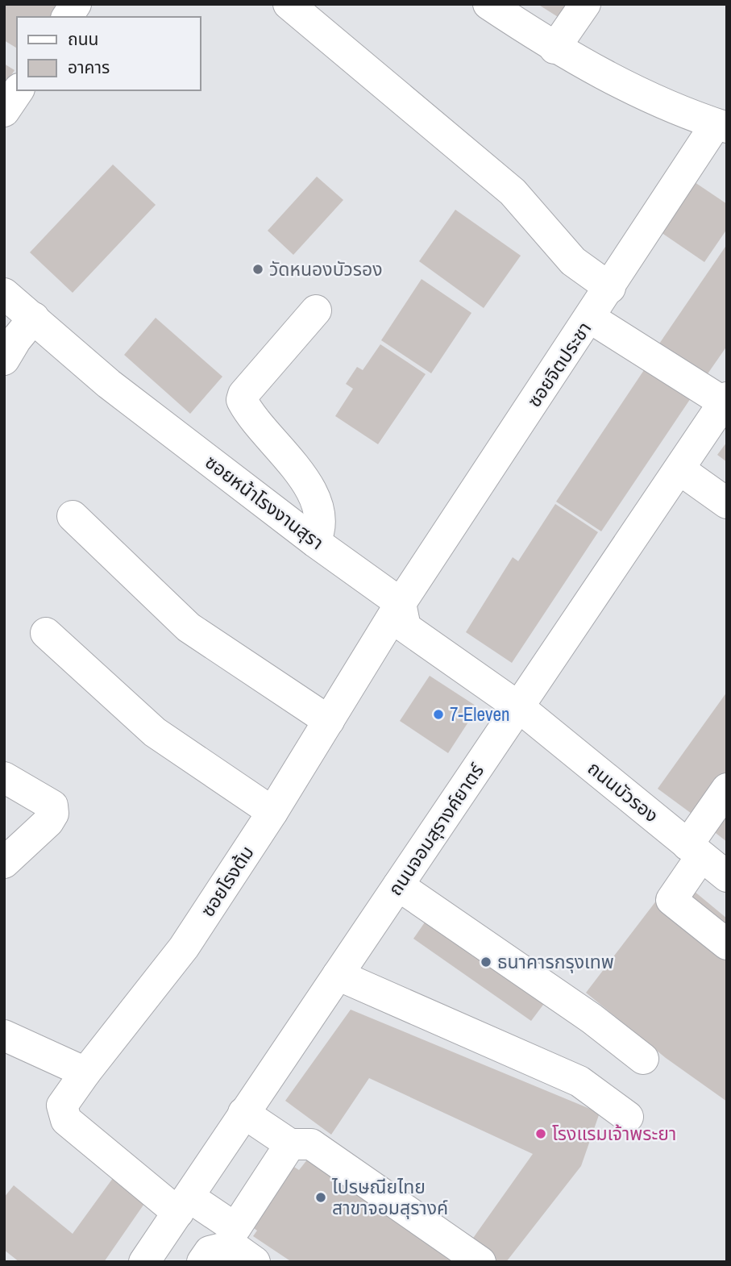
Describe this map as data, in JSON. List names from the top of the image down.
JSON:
{
  "streets": {
    "street": [
      "ซอยจิตประชา",
      "ซอยหน้าโรงงานสุรา",
      "ถนนบัวรอง",
      "ถนนจอมสุรางค์ยาตร์",
      "ซอยโรงต้ม"
    ]
  },
  "crossings": [
    ["ซอยจิตประชา", "ซอยหน้าโรงงานสุรา"],
    ["ซอยจิตประชา", "ซอยโรงต้ม"],
    ["ซอยหน้าโรงงานสุรา", "ซอยโรงต้ม"],
    ["ถนนบัวรอง", "ถนนจอมสุรางค์ยาตร์"],
    ["ถนนจอมสุรางค์ยาตร์", "ซอยโรงต้ม"]
  ],
  "places": [
    "วัดหนองบัวรอง",
    "7-Eleven",
    "ธนาคารกรุงเทพ",
    "โรงแรมเจ้าพระยา",
    "ไปรษณียไทย สาขาจอมสุรางค์"
  ],
  "legend": ["ถนน", "อาคาร"]
}
